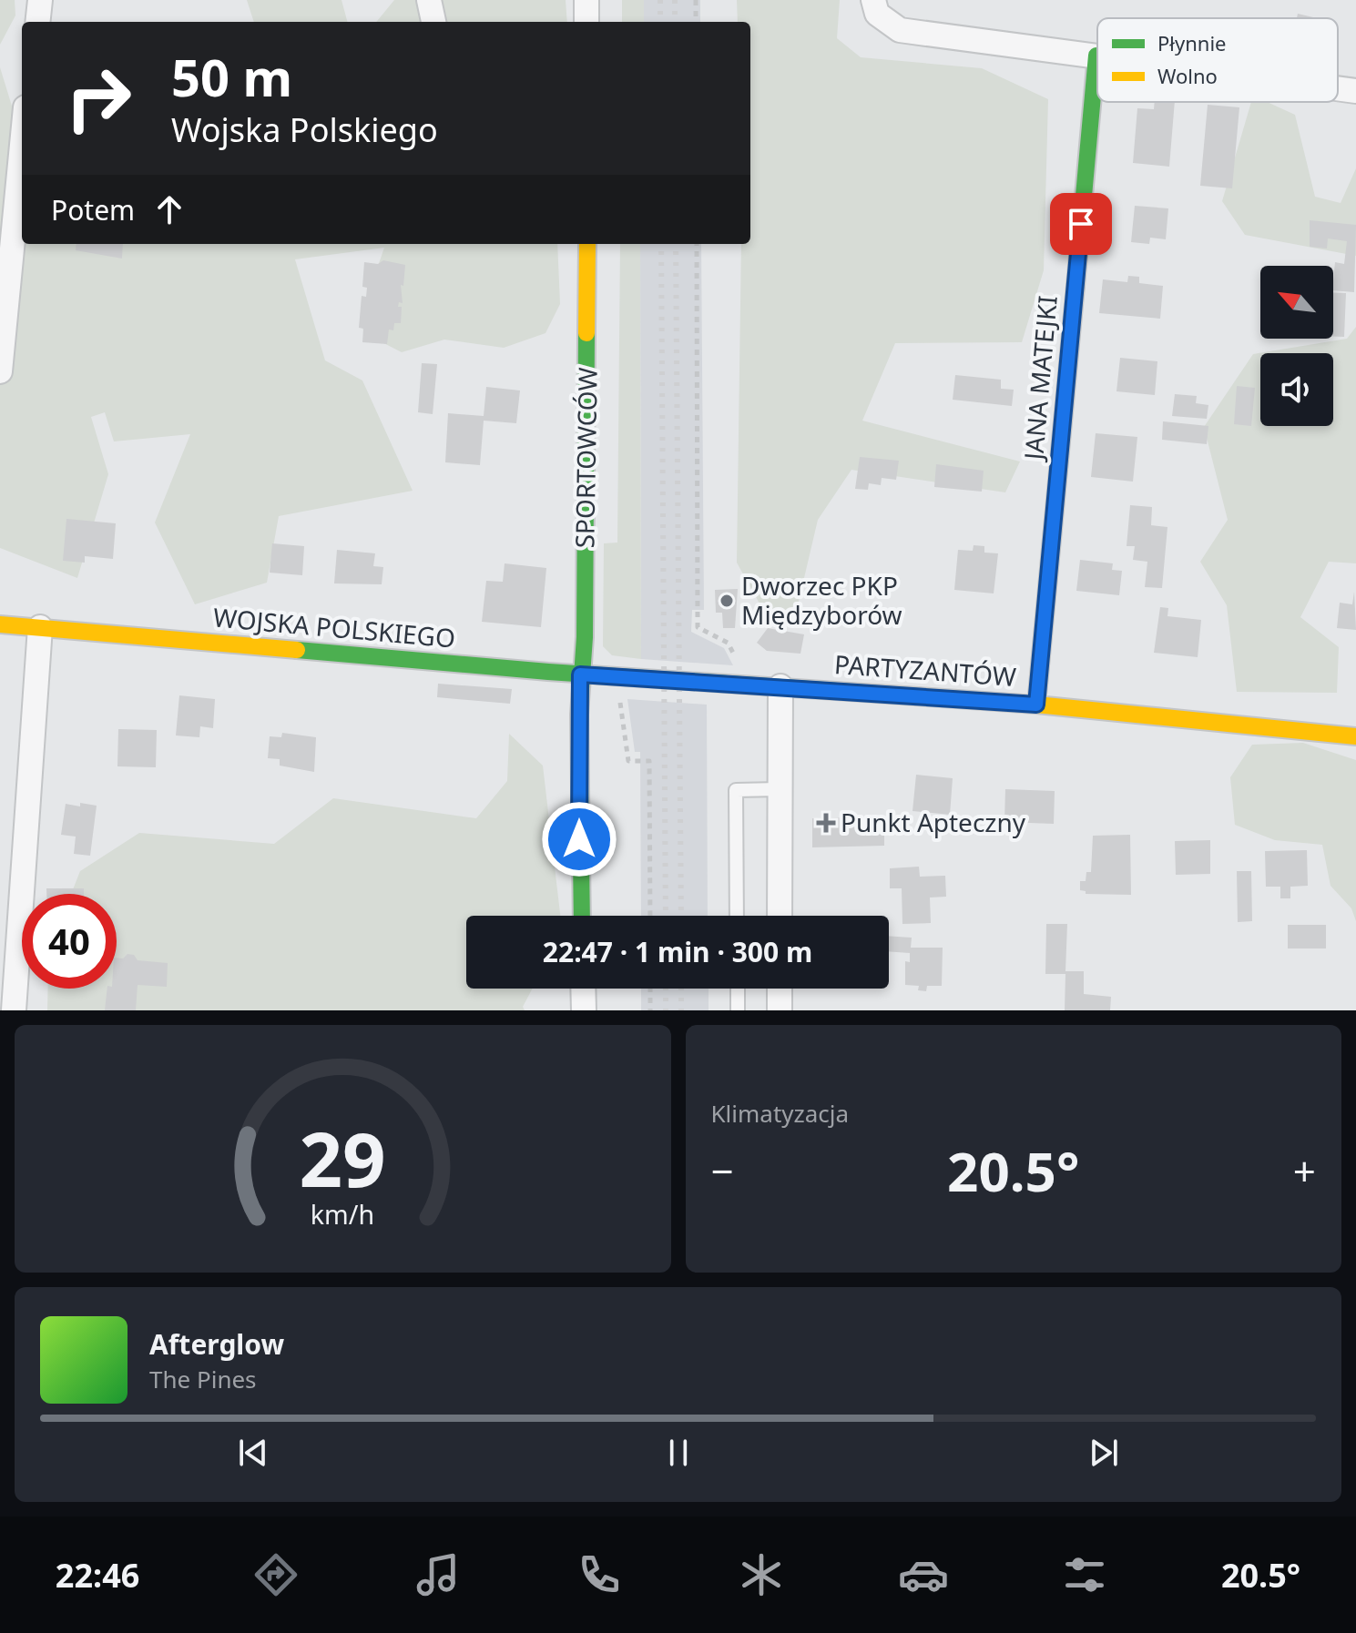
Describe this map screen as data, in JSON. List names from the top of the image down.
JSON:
{
  "streets": {
    "street": [
      "JANA MATEJKI",
      "SPORTOWCÓW",
      "WOJSKA POLSKIEGO",
      "PARTYZANTÓW"
    ]
  },
  "crossings": [
    ["JANA MATEJKI", "PARTYZANTÓW"],
    ["SPORTOWCÓW", "WOJSKA POLSKIEGO"],
    ["WOJSKA POLSKIEGO", "PARTYZANTÓW"]
  ],
  "places": {
    "other": ["Dworzec PKP Międzyborów"],
    "health": ["Punkt Apteczny"]
  },
  "legend": ["Płynnie", "Wolno"],
  "north": "top left",
  "page": {
    "turn": ["50 m", "Wojska Polskiego"],
    "then": "Potem",
    "limit": "40",
    "trip": "22:47 · 1 min · 300 m",
    "tile": "Klimatyzacja",
    "heat": ["−", "20.5°", "+"],
    "song": ["Afterglow", "The Pines"],
    "tabs": ["22:46", "20.5°"],
    "gauge": ["29", "km/h"]
  }
}
